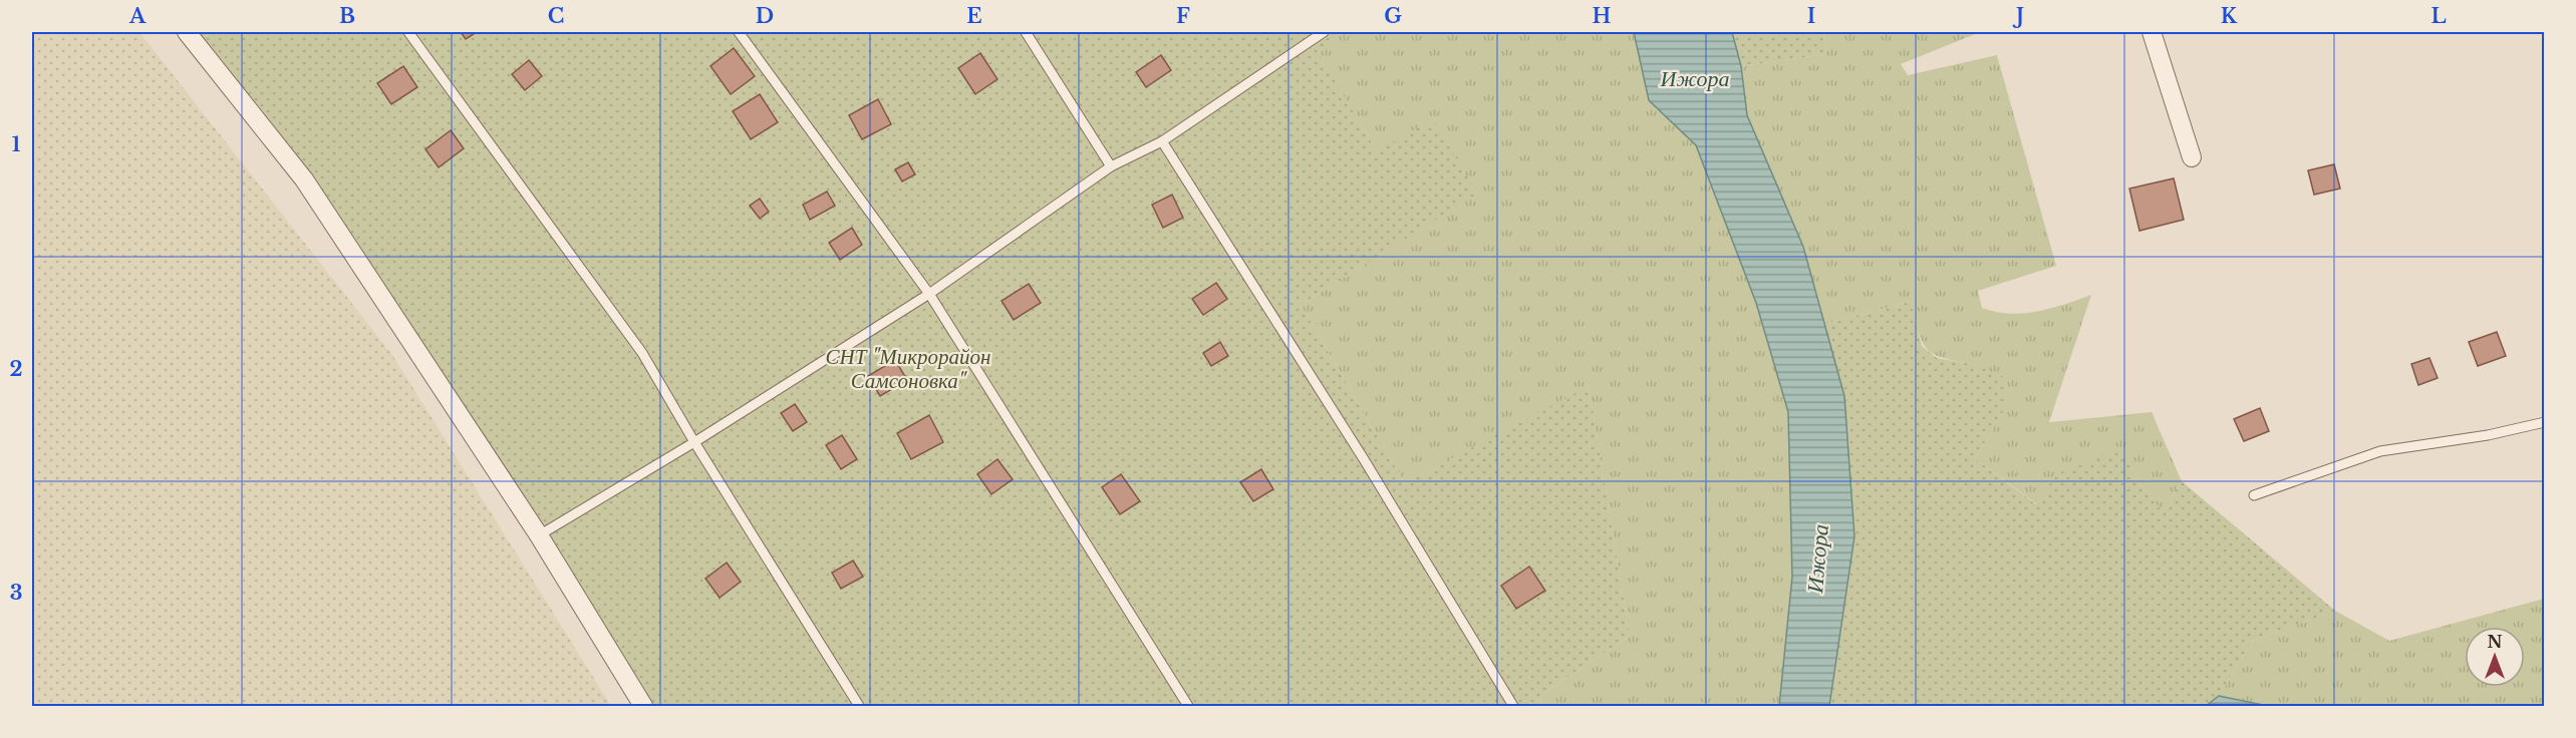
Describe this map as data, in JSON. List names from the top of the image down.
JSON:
{
  "water": ["Ижора"],
  "parks": ["СНТ \"Микрорайон Самсоновка\""],
  "north": "top",
  "grid": {
    "columns": [
      "A",
      "B",
      "C",
      "D",
      "E",
      "F",
      "G",
      "H",
      "I",
      "J",
      "K",
      "L"
    ],
    "rows": ["1", "2", "3"]
  }
}
